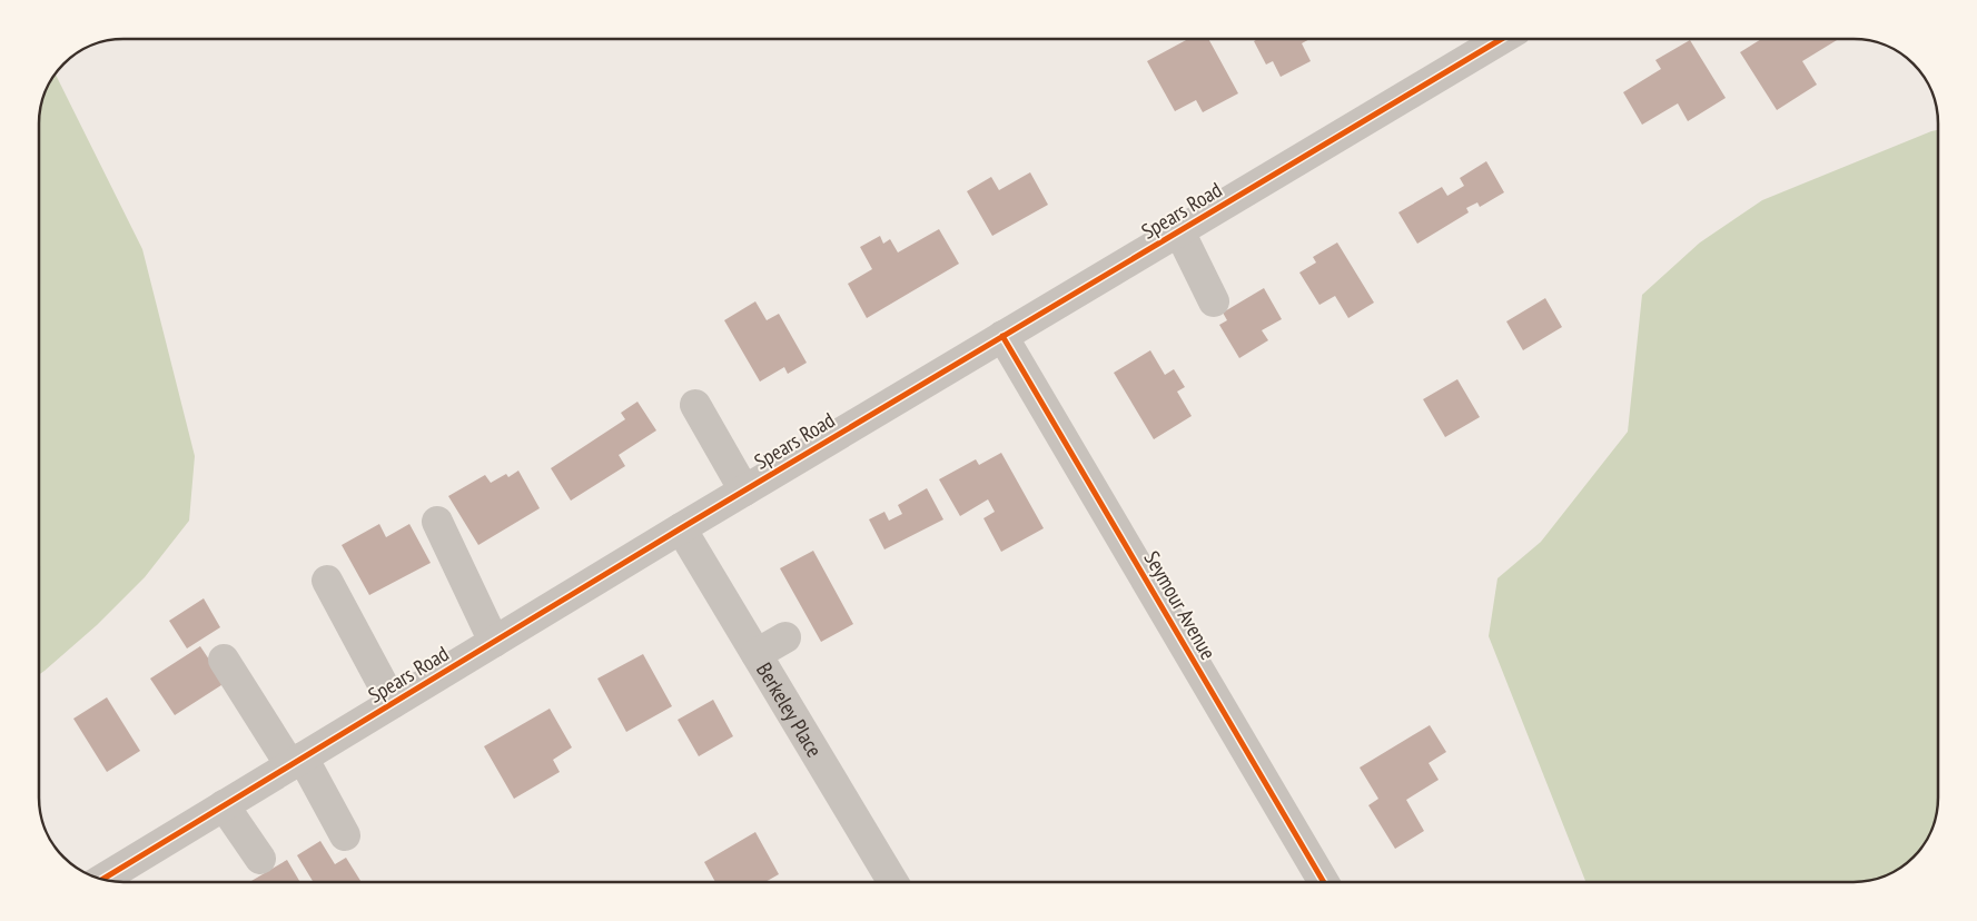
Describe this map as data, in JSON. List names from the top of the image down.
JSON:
{
  "streets": {
    "street": ["Spears Road", "Seymour Avenue", "Berkeley Place"]
  },
  "crossings": [
    ["Spears Road", "Seymour Avenue"],
    ["Spears Road", "Berkeley Place"]
  ]
}
